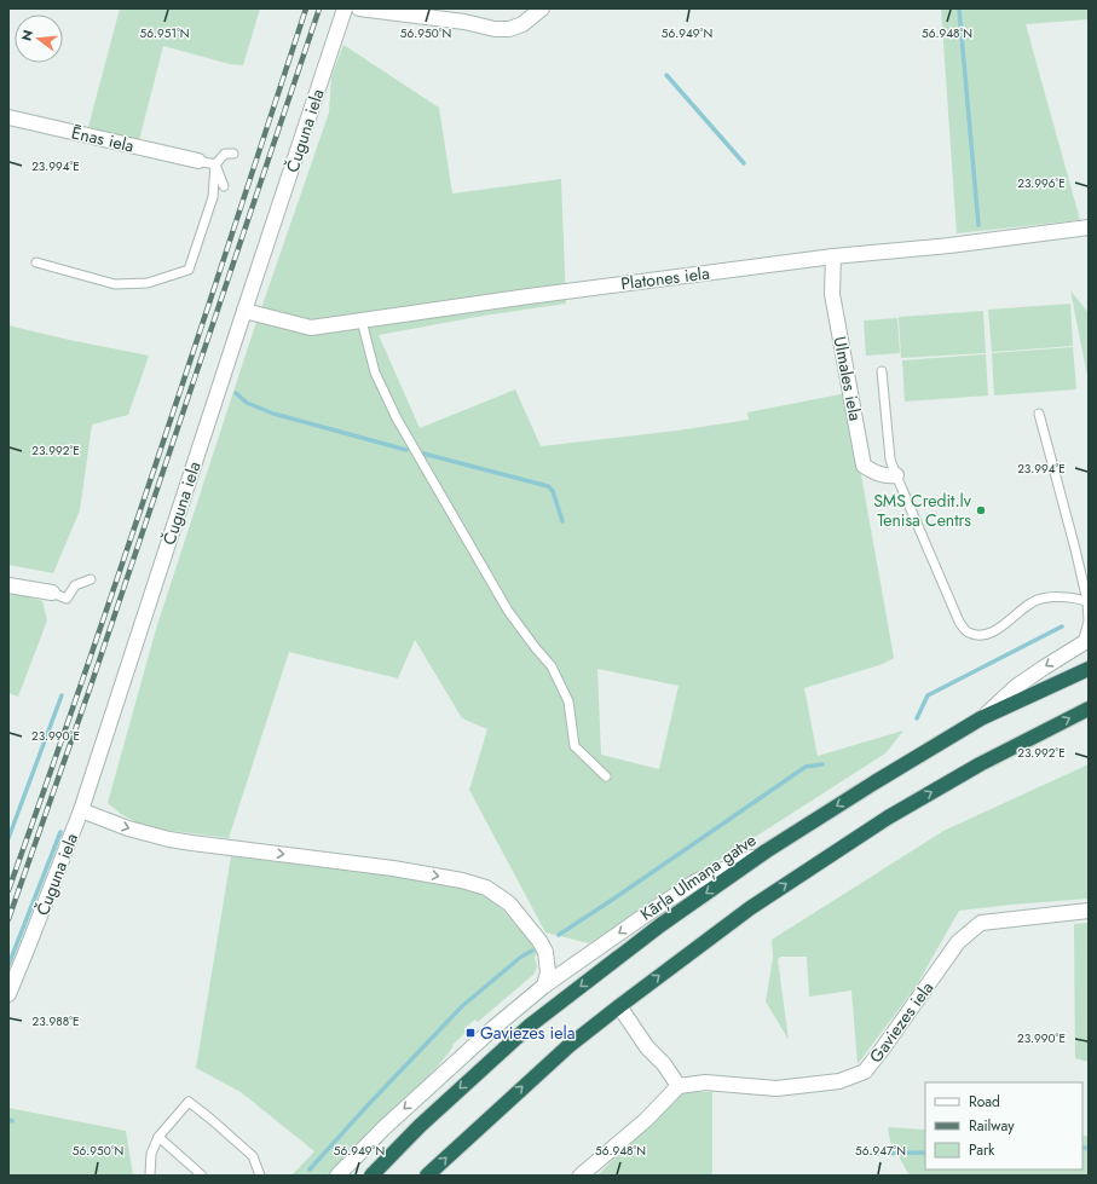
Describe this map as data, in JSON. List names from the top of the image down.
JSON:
{
  "streets": {
    "highway": ["Kārļa Ulmaņa gatve"],
    "street": [
      "Čuguna iela",
      "Ēnas iela",
      "Platones iela",
      "Ulmales iela",
      "Gaviezes iela"
    ]
  },
  "crossings": [
    ["Čuguna iela", "Platones iela"],
    ["Platones iela", "Ulmales iela"]
  ],
  "places": {
    "other": ["SMS Credit.lv Tenisa Centrs"],
    "transit": ["Gaviezes iela"]
  },
  "legend": ["Road", "Railway", "Park"],
  "north": "left",
  "coordinates": [
    "56.951°N",
    "56.950°N",
    "56.949°N",
    "56.948°N",
    "23.994°E",
    "23.996°E",
    "23.992°E",
    "23.990°E",
    "23.988°E",
    "56.947°N"
  ]
}
